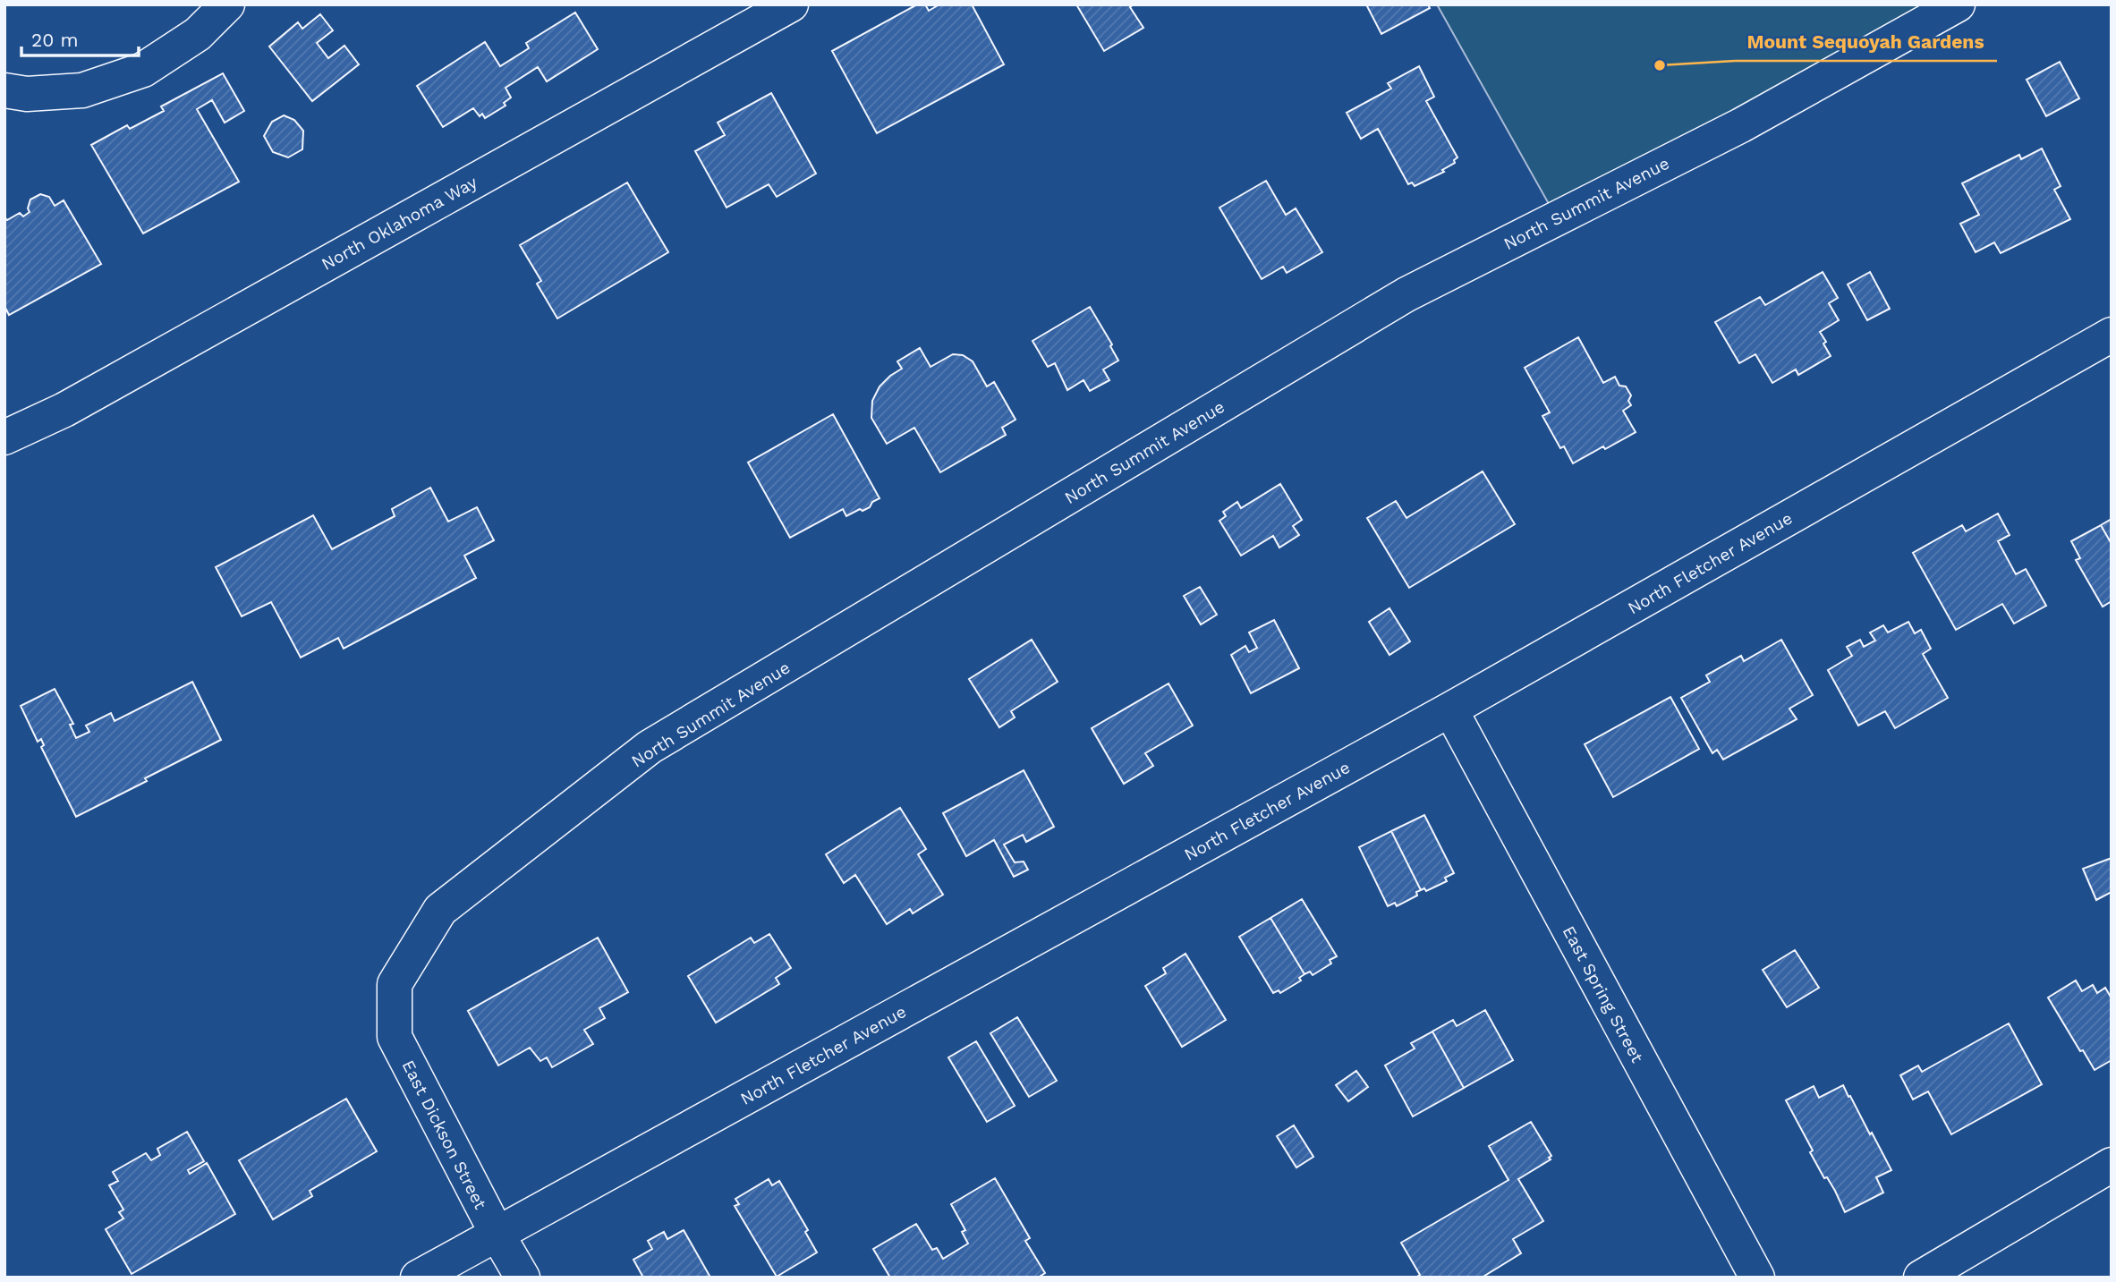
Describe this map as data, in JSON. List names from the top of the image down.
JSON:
{
  "streets": {
    "street": [
      "North Summit Avenue",
      "North Oklahoma Way",
      "North Fletcher Avenue",
      "East Spring Street",
      "East Dickson Street"
    ]
  },
  "crossings": [
    ["North Summit Avenue", "East Dickson Street"],
    ["North Fletcher Avenue", "East Spring Street"],
    ["North Fletcher Avenue", "East Dickson Street"]
  ],
  "places": ["Mount Sequoyah Gardens"],
  "scale_bar": "20 m"
}
